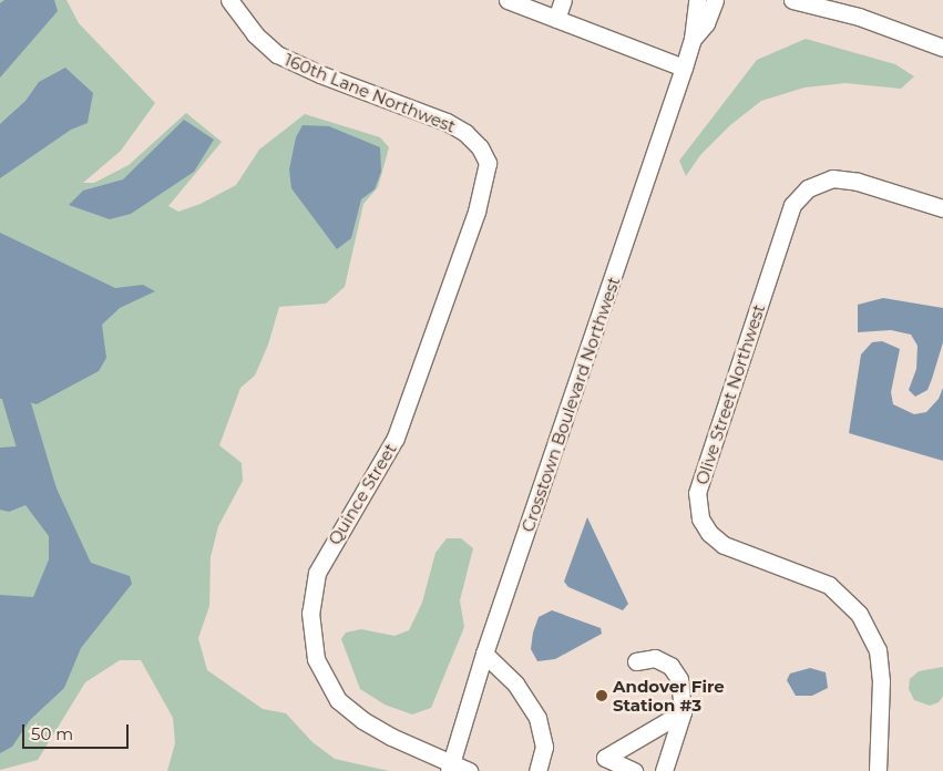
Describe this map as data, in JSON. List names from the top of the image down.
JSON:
{
  "streets": {
    "street": [
      "160th Lane Northwest",
      "Olive Street Northwest",
      "Crosstown Boulevard Northwest",
      "Quince Street"
    ]
  },
  "crossings": [
    ["160th Lane Northwest", "Quince Street"],
    ["Crosstown Boulevard Northwest", "Quince Street"]
  ],
  "places": ["Andover Fire Station #3"],
  "scale_bar": "50 m"
}
